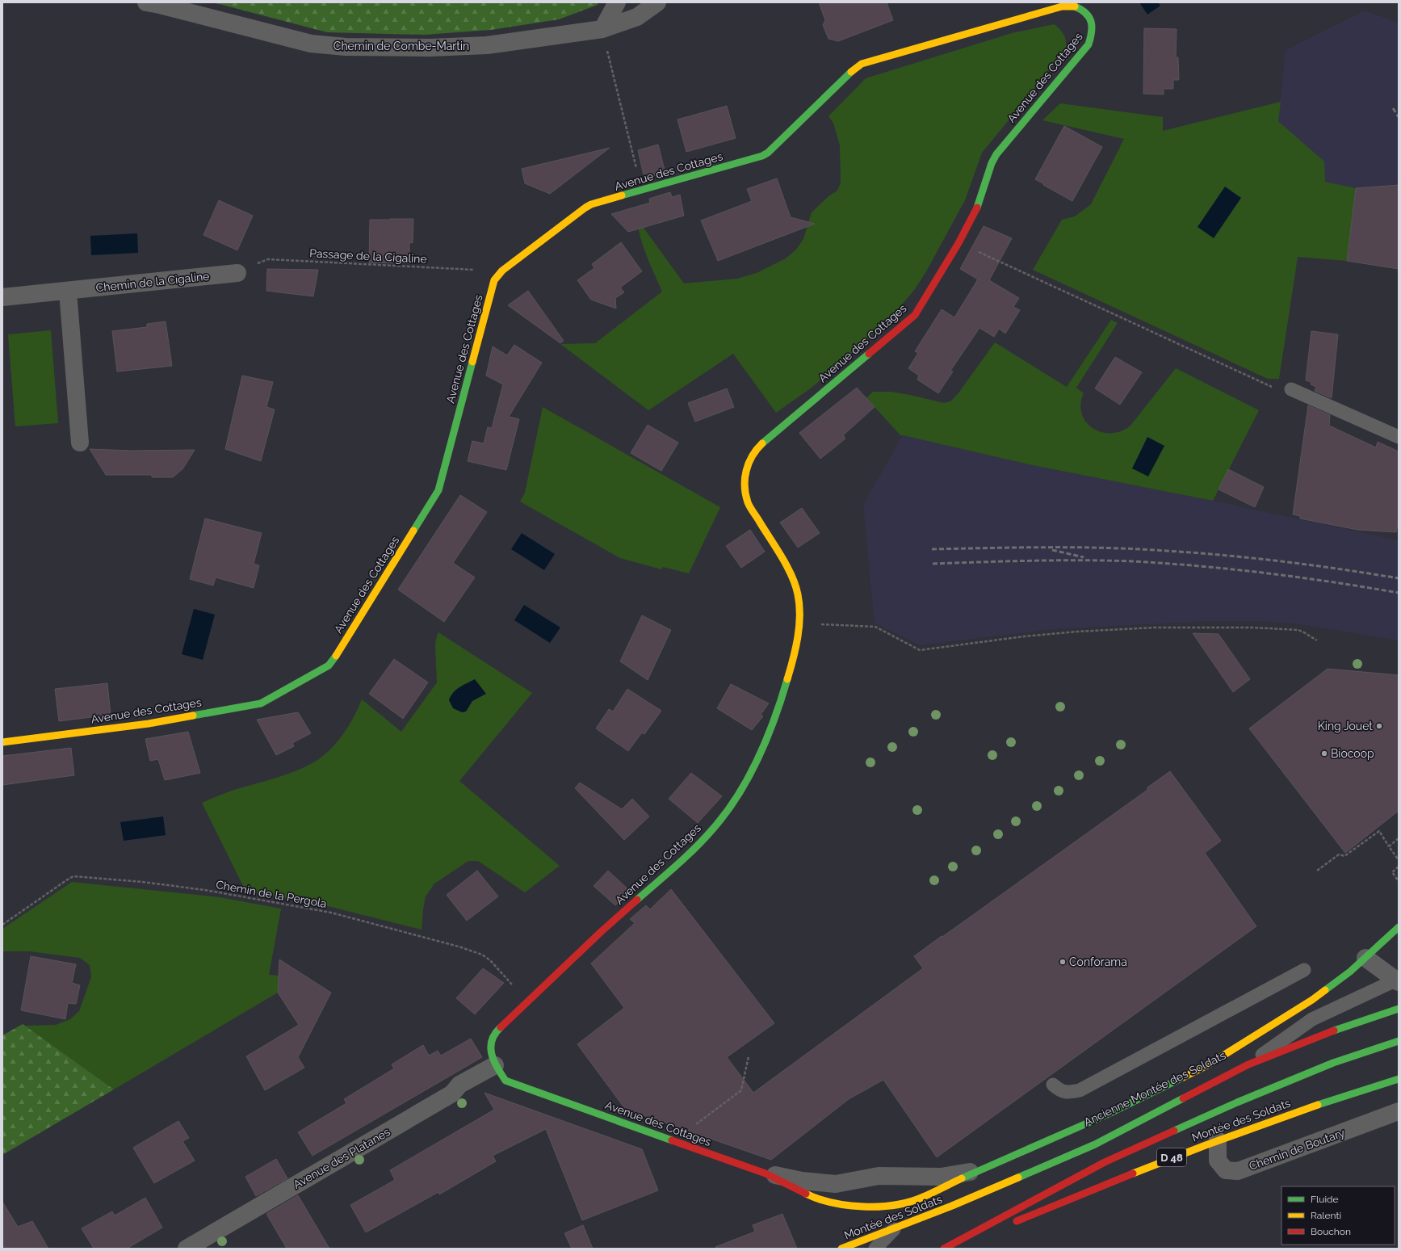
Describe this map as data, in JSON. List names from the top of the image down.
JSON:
{
  "streets": {
    "street": [
      "Chemin de Combe-Martin",
      "Avenue des Cottages",
      "Chemin de la Cigaline",
      "Ancienne Montée des Soldats",
      "Montée des Soldats",
      "Chemin de Boutary",
      "D 48",
      "Avenue des Platanes"
    ],
    "path": ["Passage de la Cigaline", "Chemin de la Pergola"]
  },
  "crossings": [
    ["Avenue des Cottages", "Passage de la Cigaline"],
    ["Avenue des Cottages", "Chemin de la Pergola"],
    ["Avenue des Cottages", "Ancienne Montée des Soldats"],
    ["Avenue des Cottages", "Avenue des Platanes"],
    ["Passage de la Cigaline", "Chemin de la Cigaline"],
    ["Montée des Soldats", "Chemin de Boutary"]
  ],
  "places": ["King Jouet", "Biocoop", "Conforama"],
  "legend": ["Fluide", "Ralenti", "Bouchon"]
}
